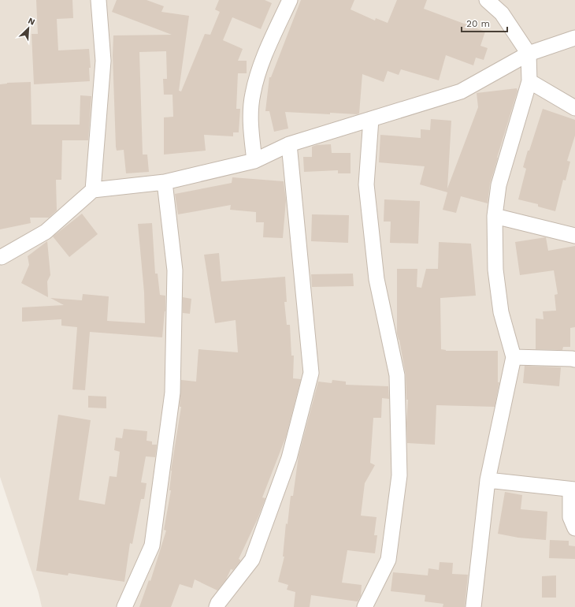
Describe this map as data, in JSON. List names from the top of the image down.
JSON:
{
  "scale_bar": "20 m",
  "north": "top right"
}
